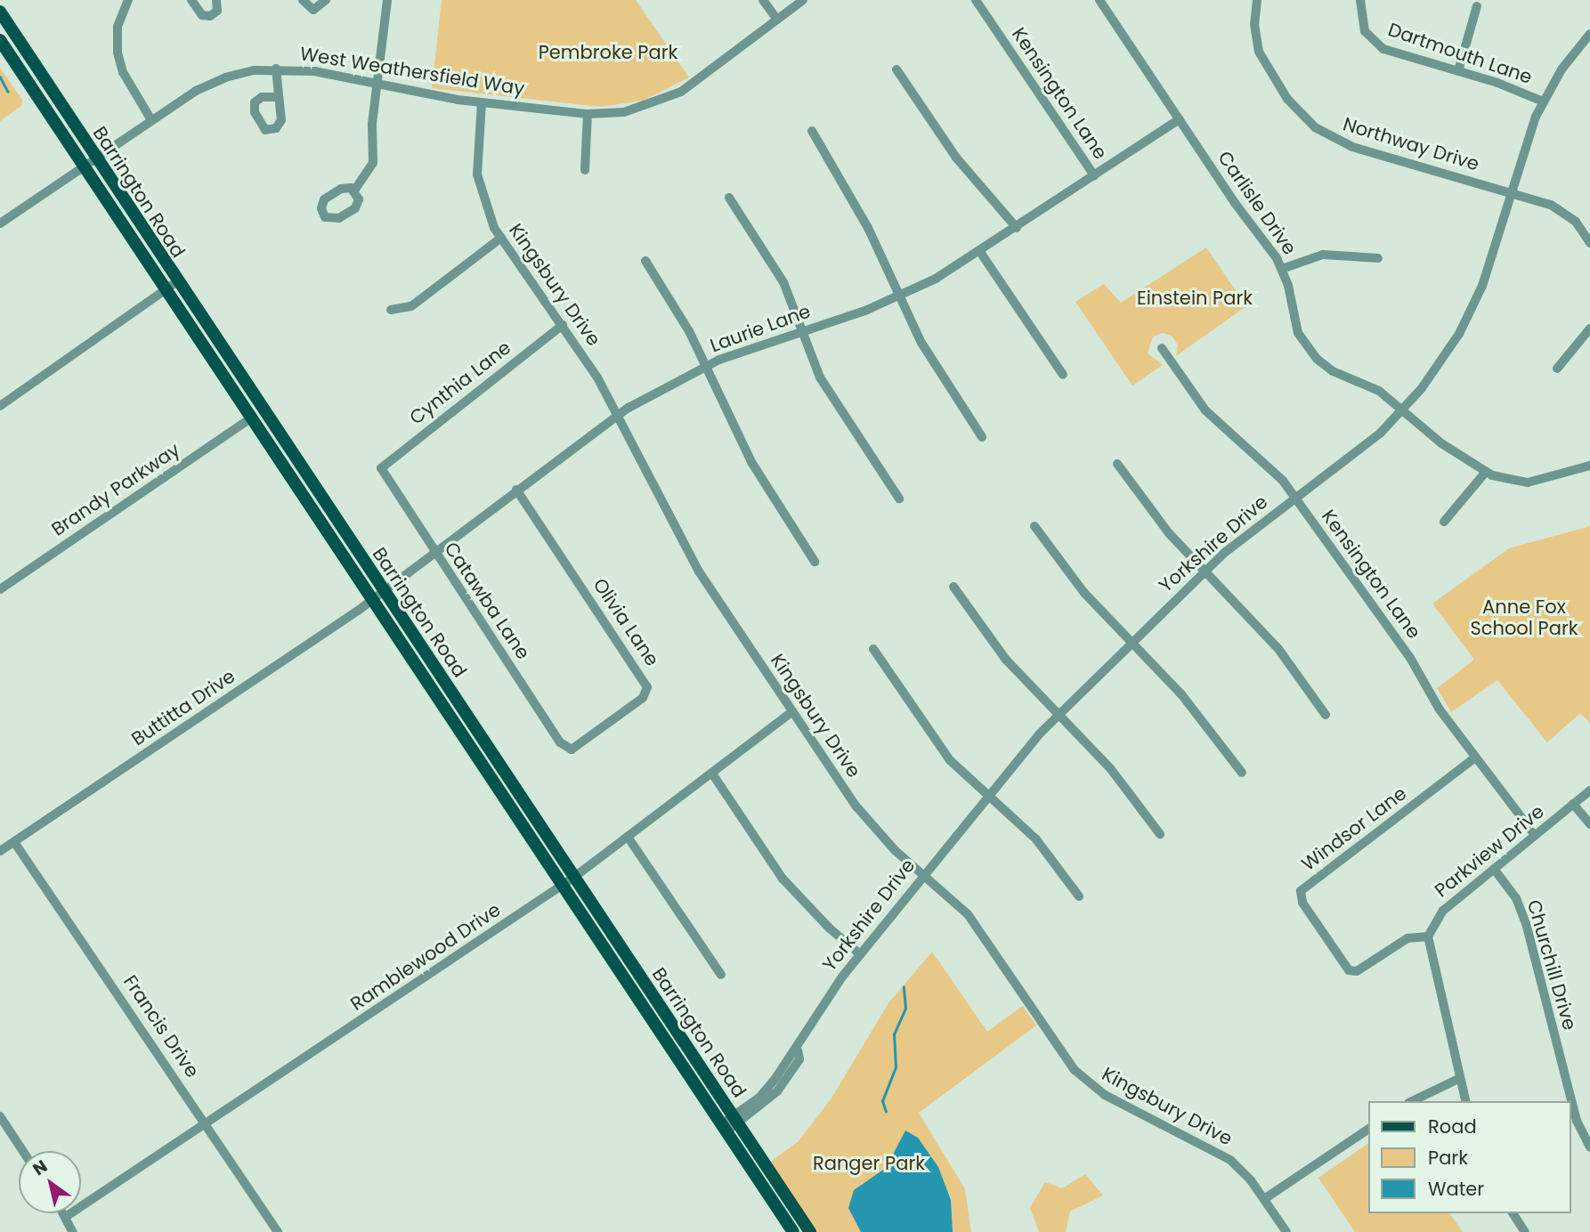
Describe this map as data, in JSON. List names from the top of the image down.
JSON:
{
  "streets": {
    "main road": ["Barrington Road"],
    "street": [
      "Dartmouth Lane",
      "West Weathersfield Way",
      "Kensington Lane",
      "Northway Drive",
      "Carlisle Drive",
      "Kingsbury Drive",
      "Laurie Lane",
      "Cynthia Lane",
      "Brandy Parkway",
      "Yorkshire Drive",
      "Catawba Lane",
      "Olivia Lane",
      "Buttitta Drive",
      "Windsor Lane",
      "Parkview Drive",
      "Ramblewood Drive",
      "Churchill Drive",
      "Francis Drive"
    ]
  },
  "crossings": [
    ["Dartmouth Lane", "Yorkshire Drive"],
    ["West Weathersfield Way", "Barrington Road"],
    ["West Weathersfield Way", "Kingsbury Drive"],
    ["Kensington Lane", "Laurie Lane"],
    ["Kensington Lane", "Yorkshire Drive"],
    ["Kensington Lane", "Windsor Lane"],
    ["Kensington Lane", "Parkview Drive"],
    ["Northway Drive", "Yorkshire Drive"],
    ["Barrington Road", "Laurie Lane"],
    ["Barrington Road", "Brandy Parkway"],
    ["Barrington Road", "Yorkshire Drive"],
    ["Barrington Road", "Buttitta Drive"],
    ["Barrington Road", "Ramblewood Drive"],
    ["Carlisle Drive", "Laurie Lane"],
    ["Carlisle Drive", "Yorkshire Drive"],
    ["Kingsbury Drive", "Laurie Lane"],
    ["Kingsbury Drive", "Cynthia Lane"],
    ["Kingsbury Drive", "Yorkshire Drive"],
    ["Kingsbury Drive", "Ramblewood Drive"],
    ["Laurie Lane", "Catawba Lane"],
    ["Laurie Lane", "Olivia Lane"],
    ["Laurie Lane", "Buttitta Drive"],
    ["Cynthia Lane", "Catawba Lane"],
    ["Catawba Lane", "Olivia Lane"],
    ["Buttitta Drive", "Francis Drive"],
    ["Windsor Lane", "Parkview Drive"],
    ["Parkview Drive", "Churchill Drive"],
    ["Ramblewood Drive", "Francis Drive"]
  ],
  "parks": [
    "Pembroke Park",
    "Einstein Park",
    "Anne Fox School Park",
    "Ranger Park"
  ],
  "legend": ["Road", "Park", "Water"],
  "north": "top left"
}
